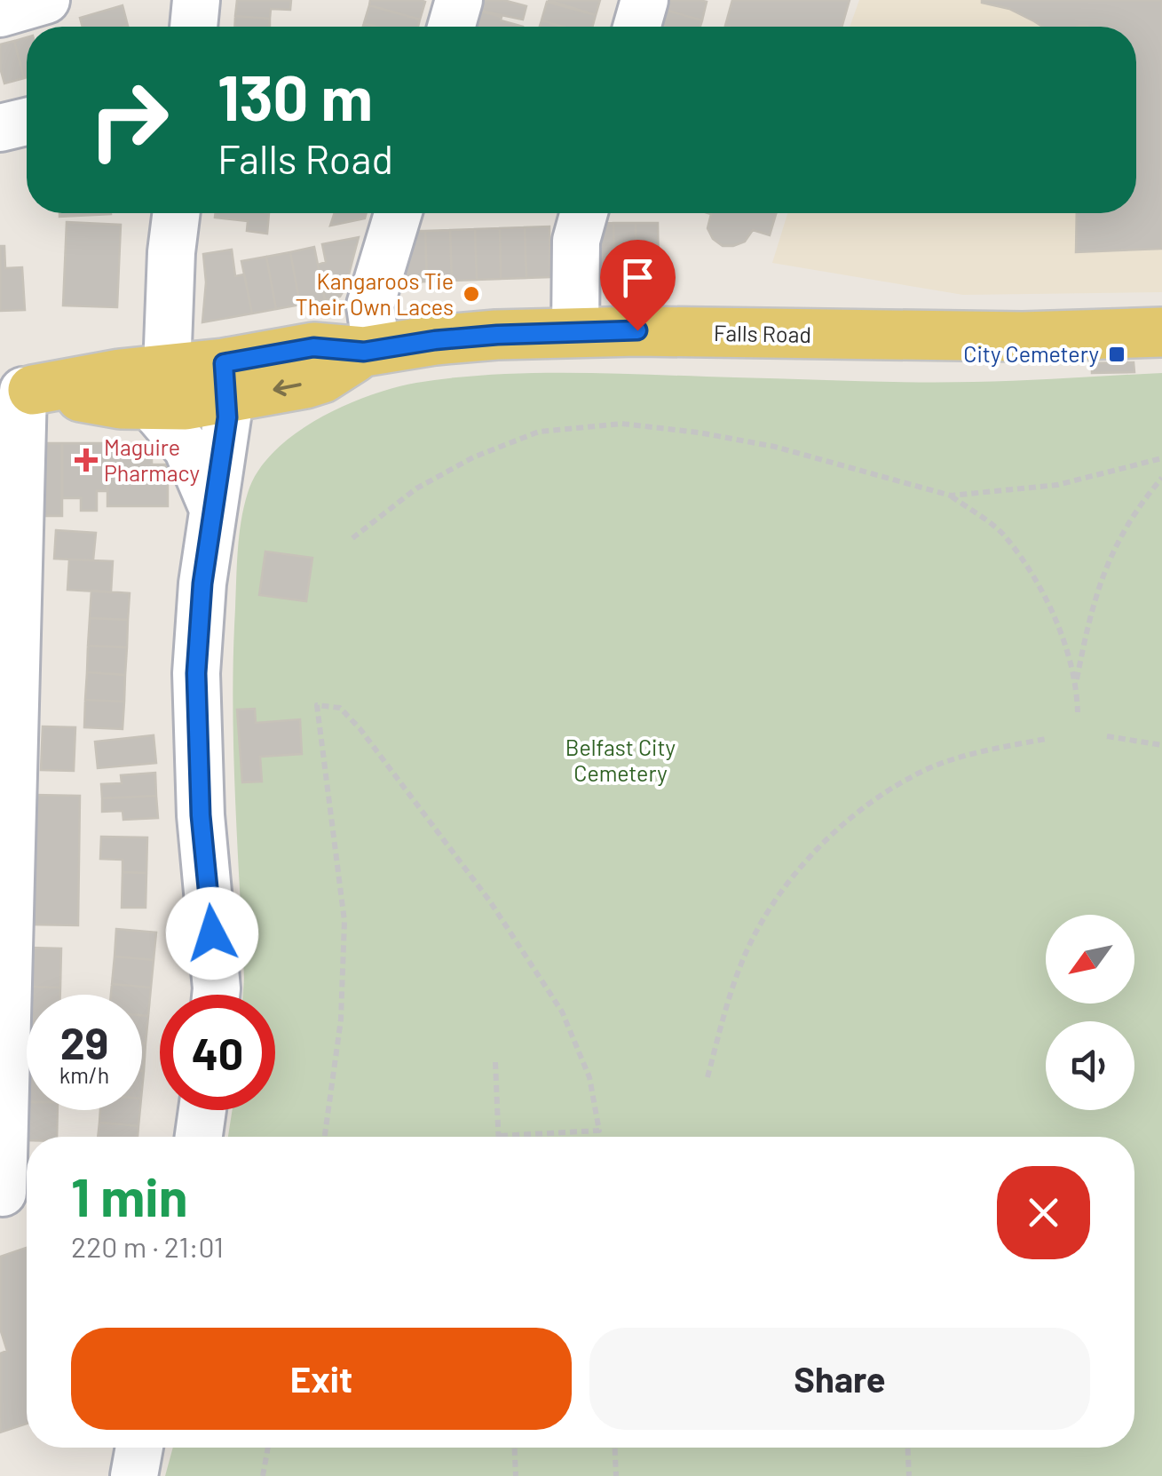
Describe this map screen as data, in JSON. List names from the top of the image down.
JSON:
{
  "streets": {
    "main road": ["Falls Road"]
  },
  "parks": ["Belfast City Cemetery"],
  "places": {
    "other": ["Kangaroos Tie Their Own Laces"],
    "transit": ["City Cemetery"],
    "health": ["Maguire Pharmacy"]
  },
  "north": "bottom left",
  "page": {
    "turn": ["130 m", "Falls Road"],
    "speed": "29 km/h",
    "limit": "40",
    "heading": ["1 min", "220 m · 21:01"],
    "buttons": ["Exit", "Share"]
  }
}
